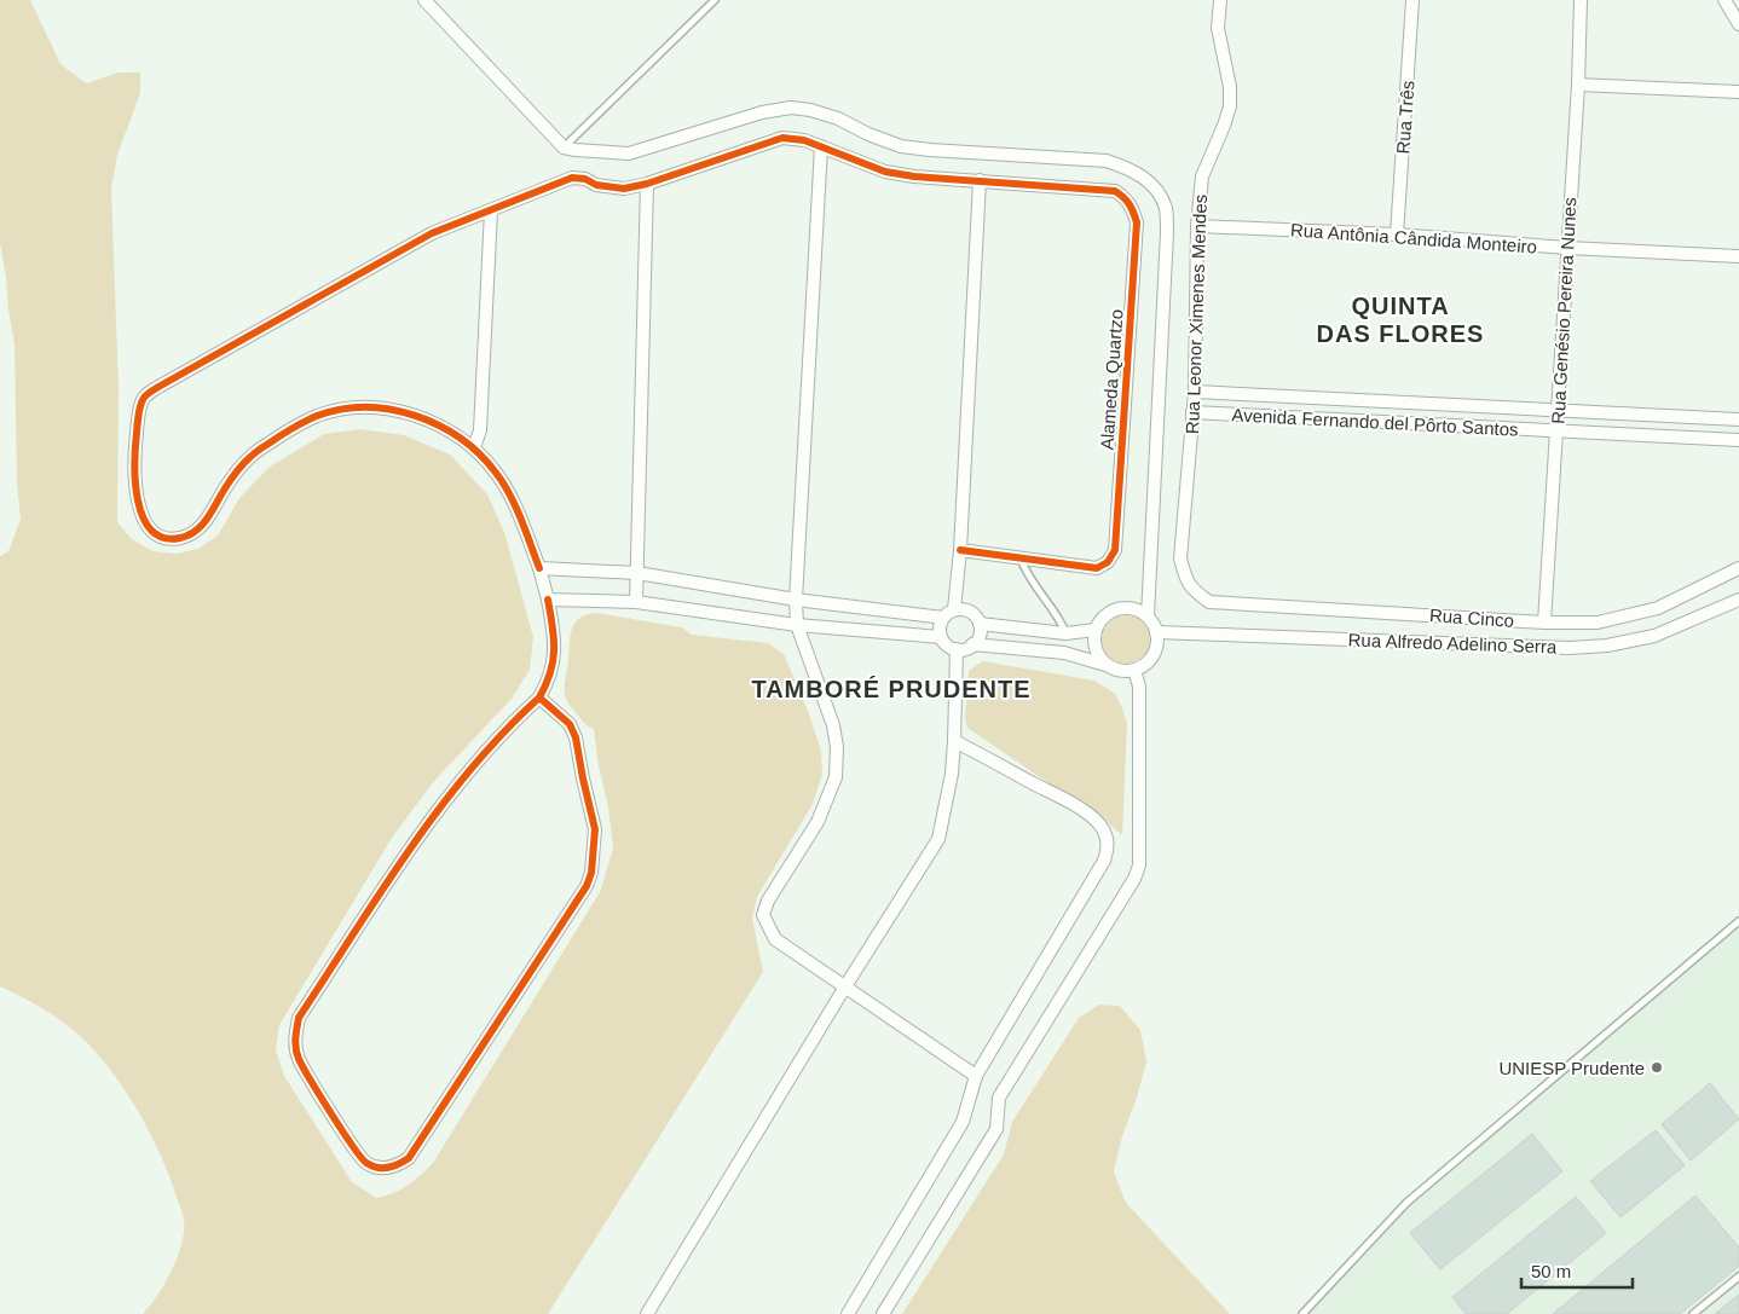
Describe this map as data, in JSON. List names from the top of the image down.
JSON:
{
  "streets": {
    "street": [
      "Rua Três",
      "Rua Antônia Cândida Monteiro",
      "Rua Genésio Pereira Nunes",
      "Rua Leonor Ximenes Mendes",
      "Alameda Quartzo",
      "Avenida Fernando del Pôrto Santos",
      "Rua Cinco",
      "Rua Alfredo Adelino Serra"
    ]
  },
  "crossings": [
    ["Rua Três", "Rua Antônia Cândida Monteiro"],
    ["Rua Antônia Cândida Monteiro", "Rua Genésio Pereira Nunes"],
    ["Rua Antônia Cândida Monteiro", "Rua Leonor Ximenes Mendes"],
    ["Rua Genésio Pereira Nunes", "Avenida Fernando del Pôrto Santos"],
    ["Rua Genésio Pereira Nunes", "Rua Cinco"],
    ["Rua Leonor Ximenes Mendes", "Avenida Fernando del Pôrto Santos"],
    ["Rua Leonor Ximenes Mendes", "Rua Cinco"]
  ],
  "districts": ["QUINTA DAS FLORES", "TAMBORÉ PRUDENTE"],
  "places": ["UNIESP Prudente"],
  "scale_bar": "50 m"
}
